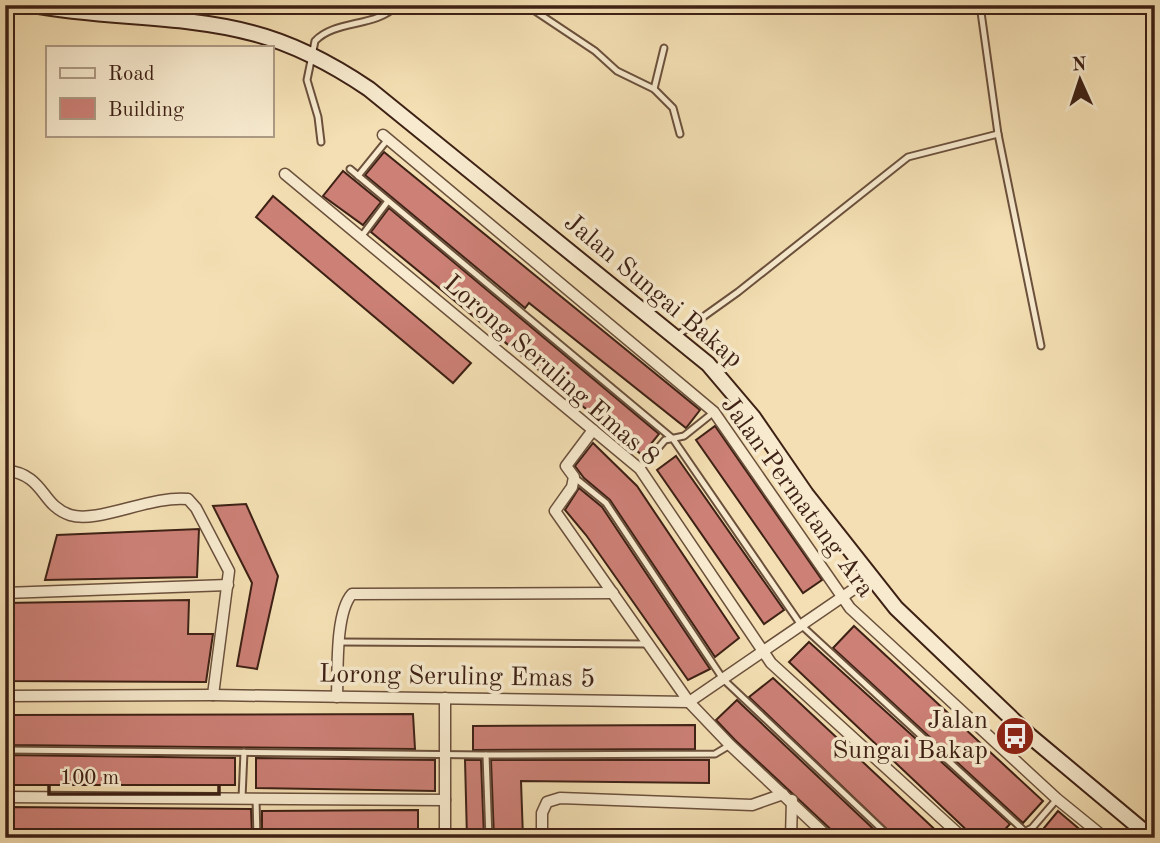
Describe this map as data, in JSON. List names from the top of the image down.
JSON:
{
  "streets": {
    "main road": ["Jalan Sungai Bakap"],
    "street": ["Lorong Seruling Emas 8", "Jalan Permatang Ara", "Lorong Seruling Emas 5"]
  },
  "places": {
    "bus stop": ["Jalan Sungai Bakap"]
  },
  "legend": ["Road", "Building"],
  "scale_bar": "100 m",
  "north": "top"
}
